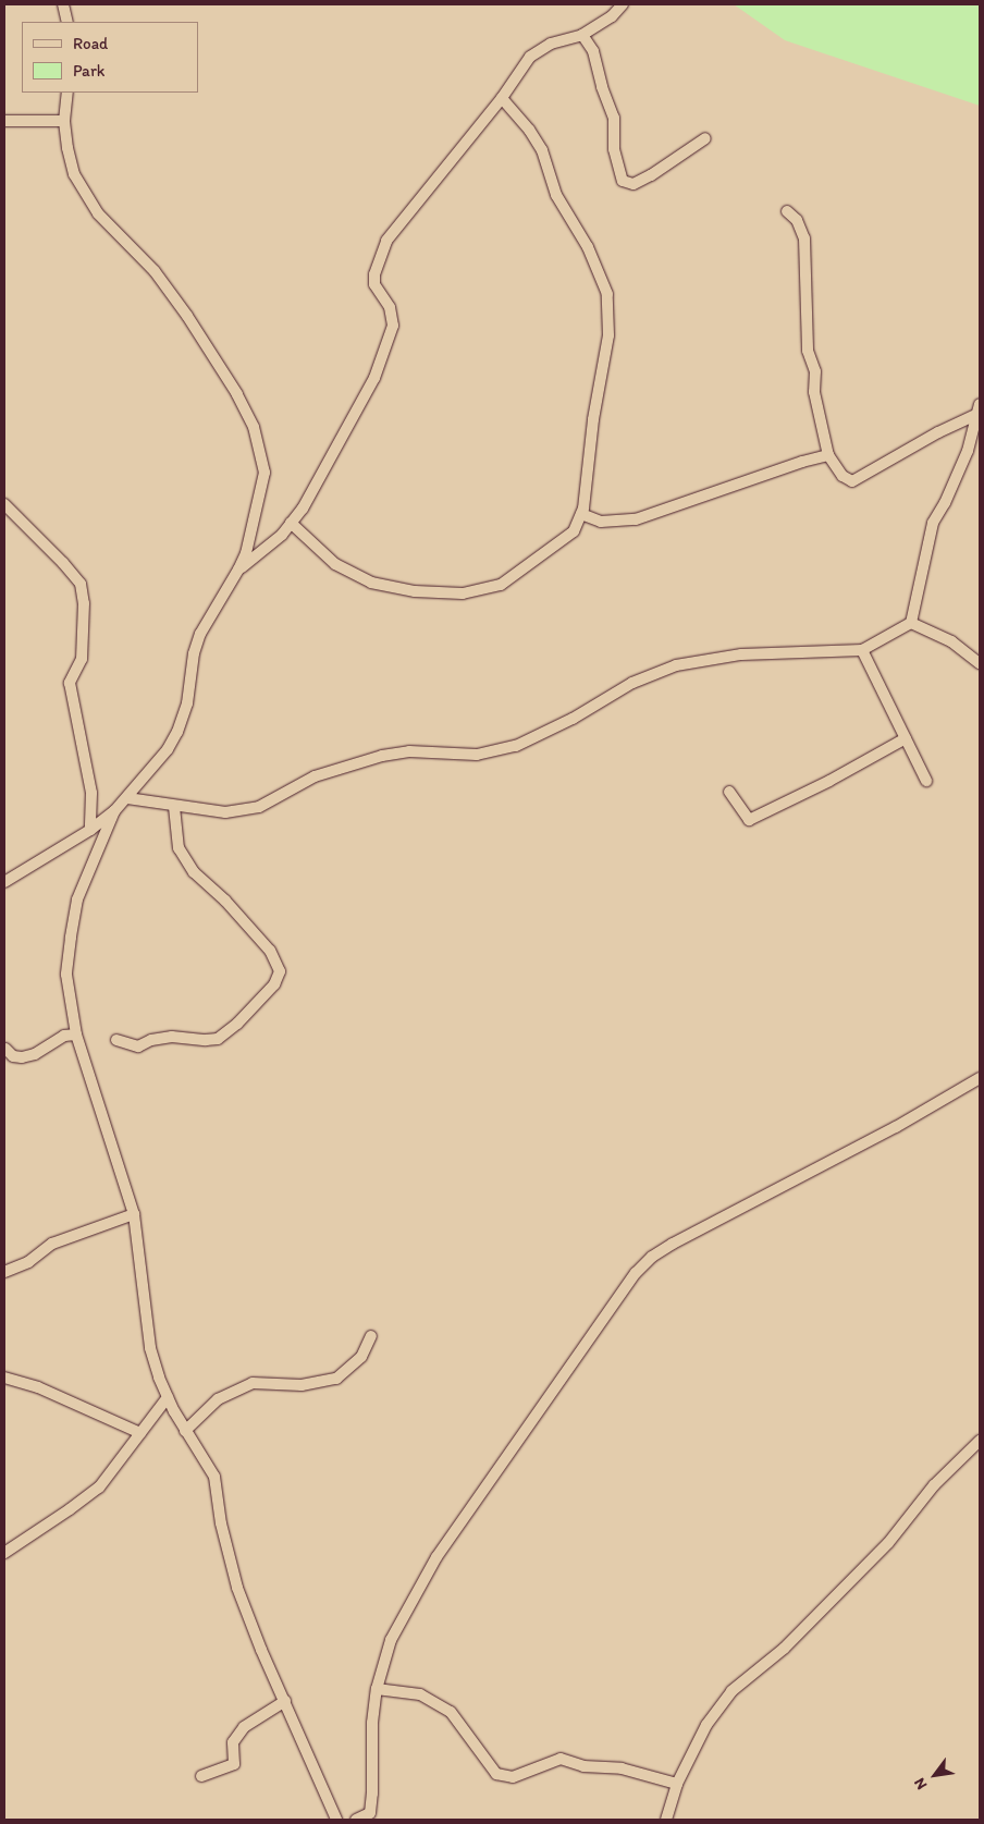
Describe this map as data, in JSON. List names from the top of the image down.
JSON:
{
  "legend": ["Road", "Park"],
  "north": "bottom left"
}
